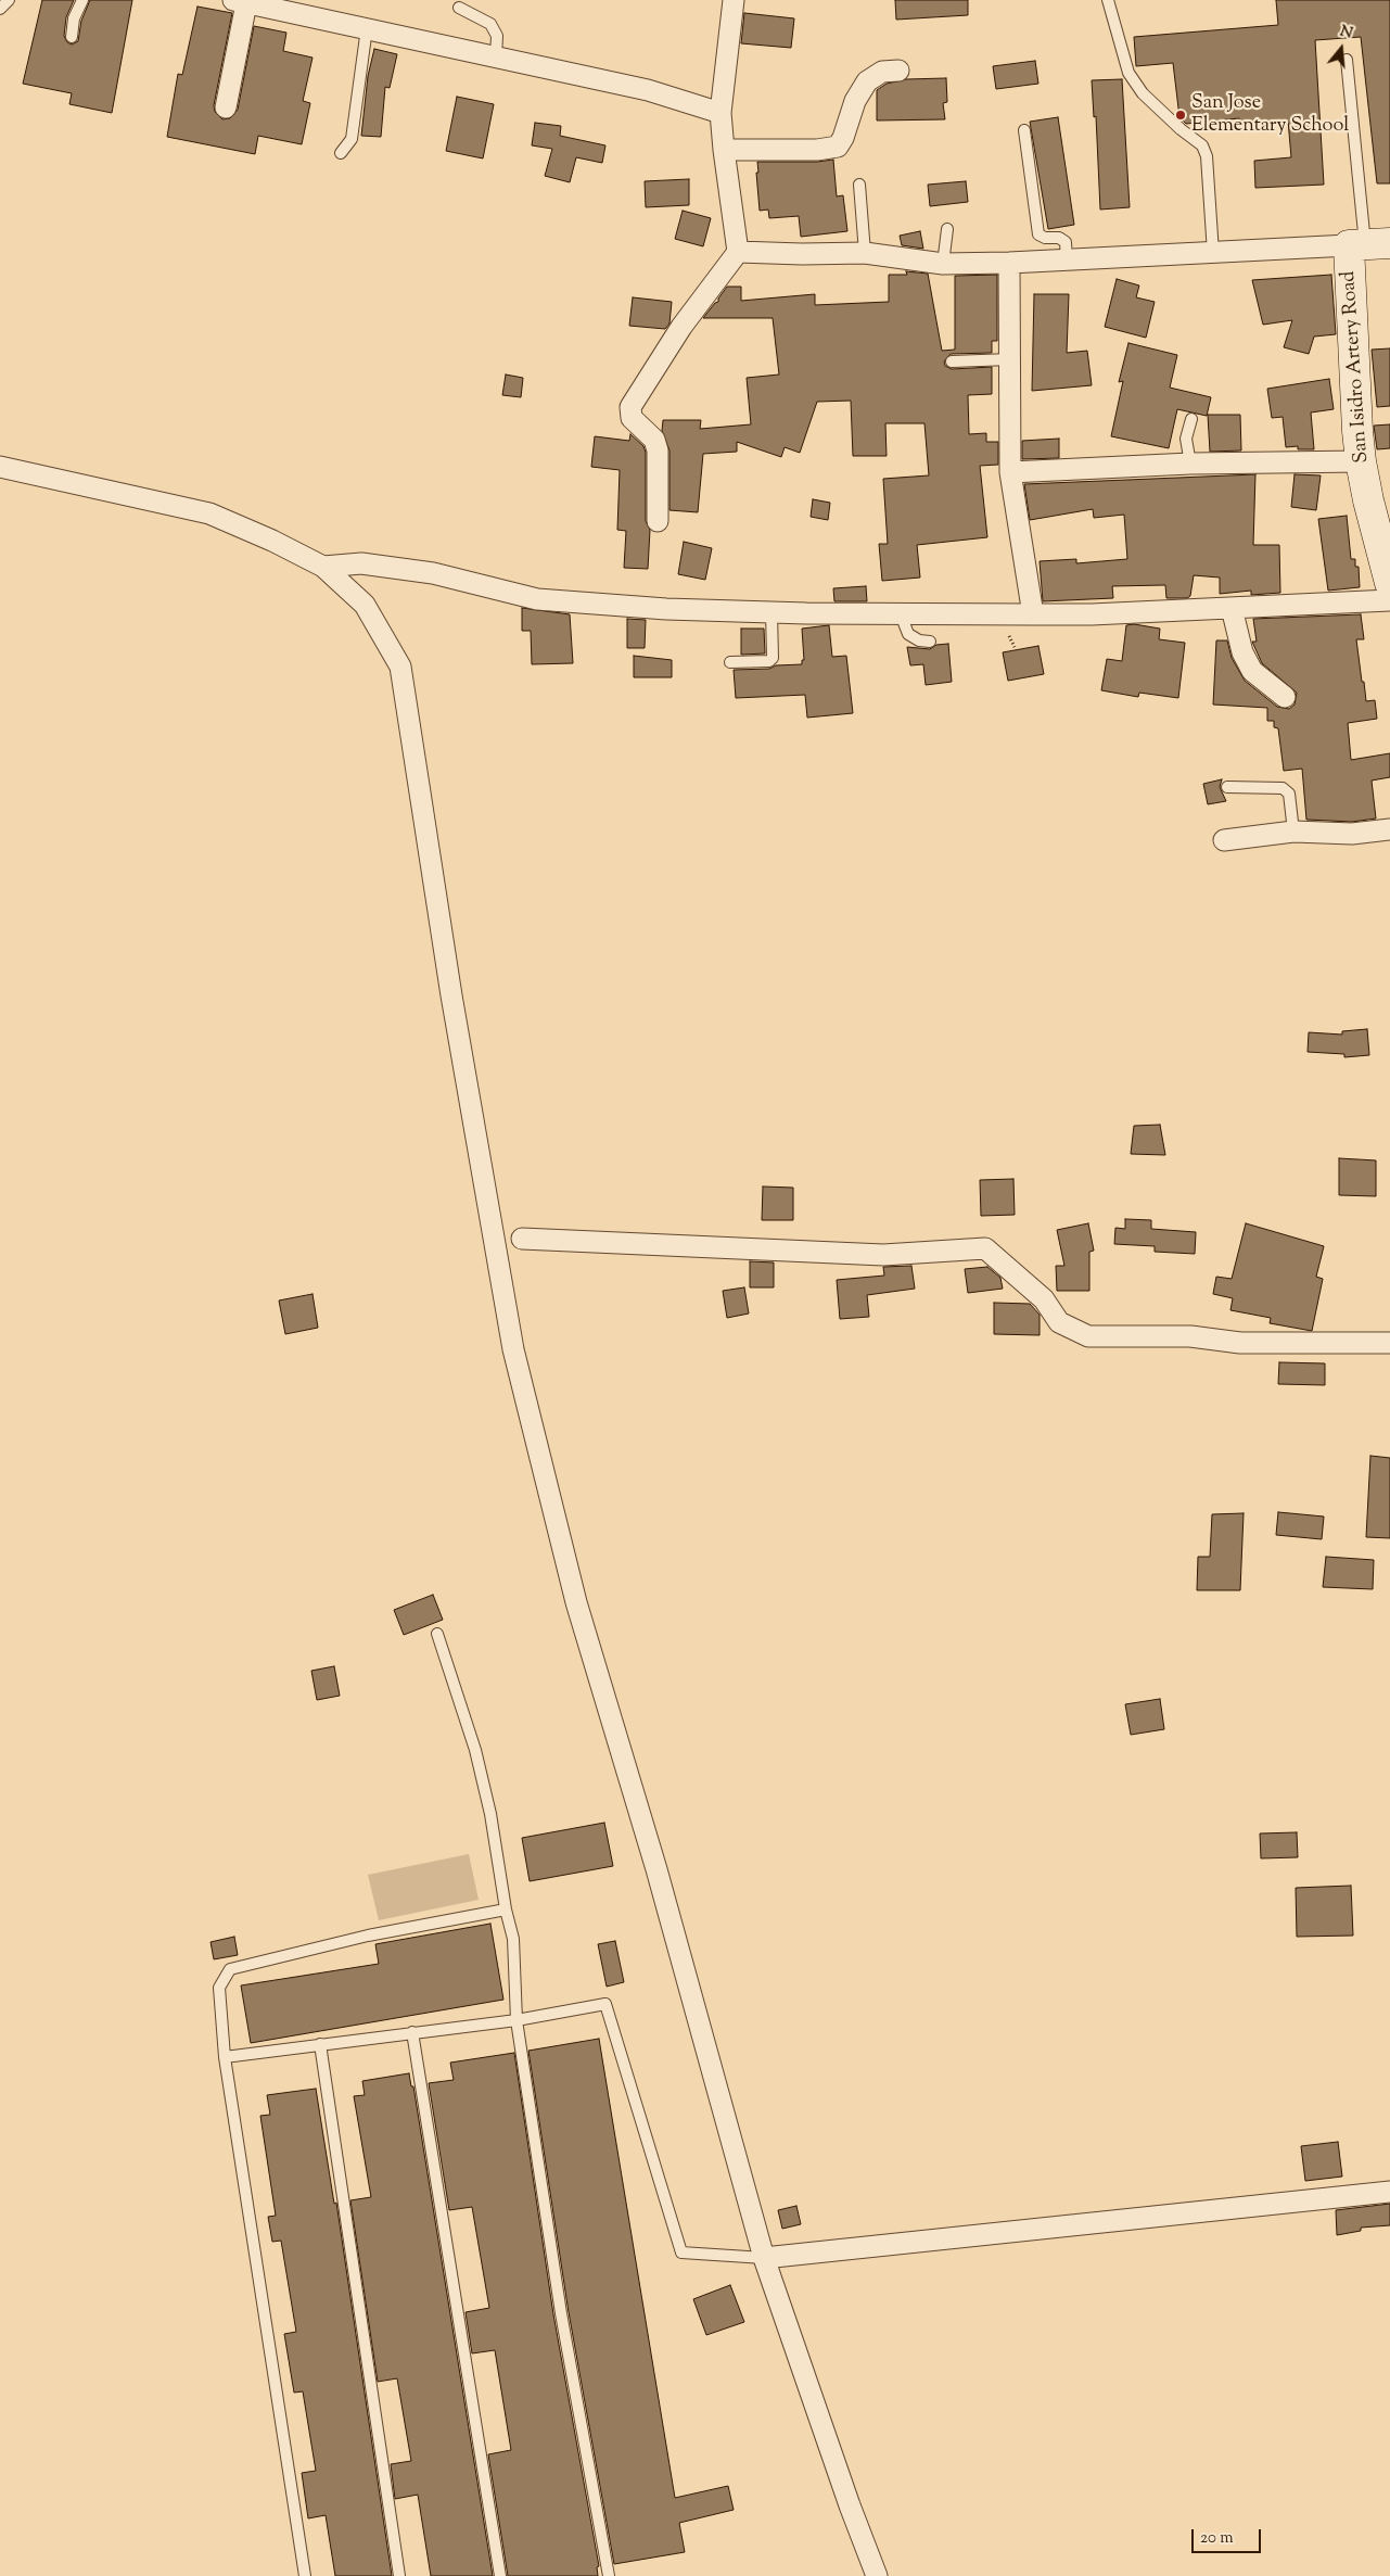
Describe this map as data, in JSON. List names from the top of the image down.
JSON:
{
  "streets": {
    "street": ["San Isidro Artery Road"]
  },
  "places": ["San Jose Elementary School"],
  "scale_bar": "20 m",
  "north": "top"
}
